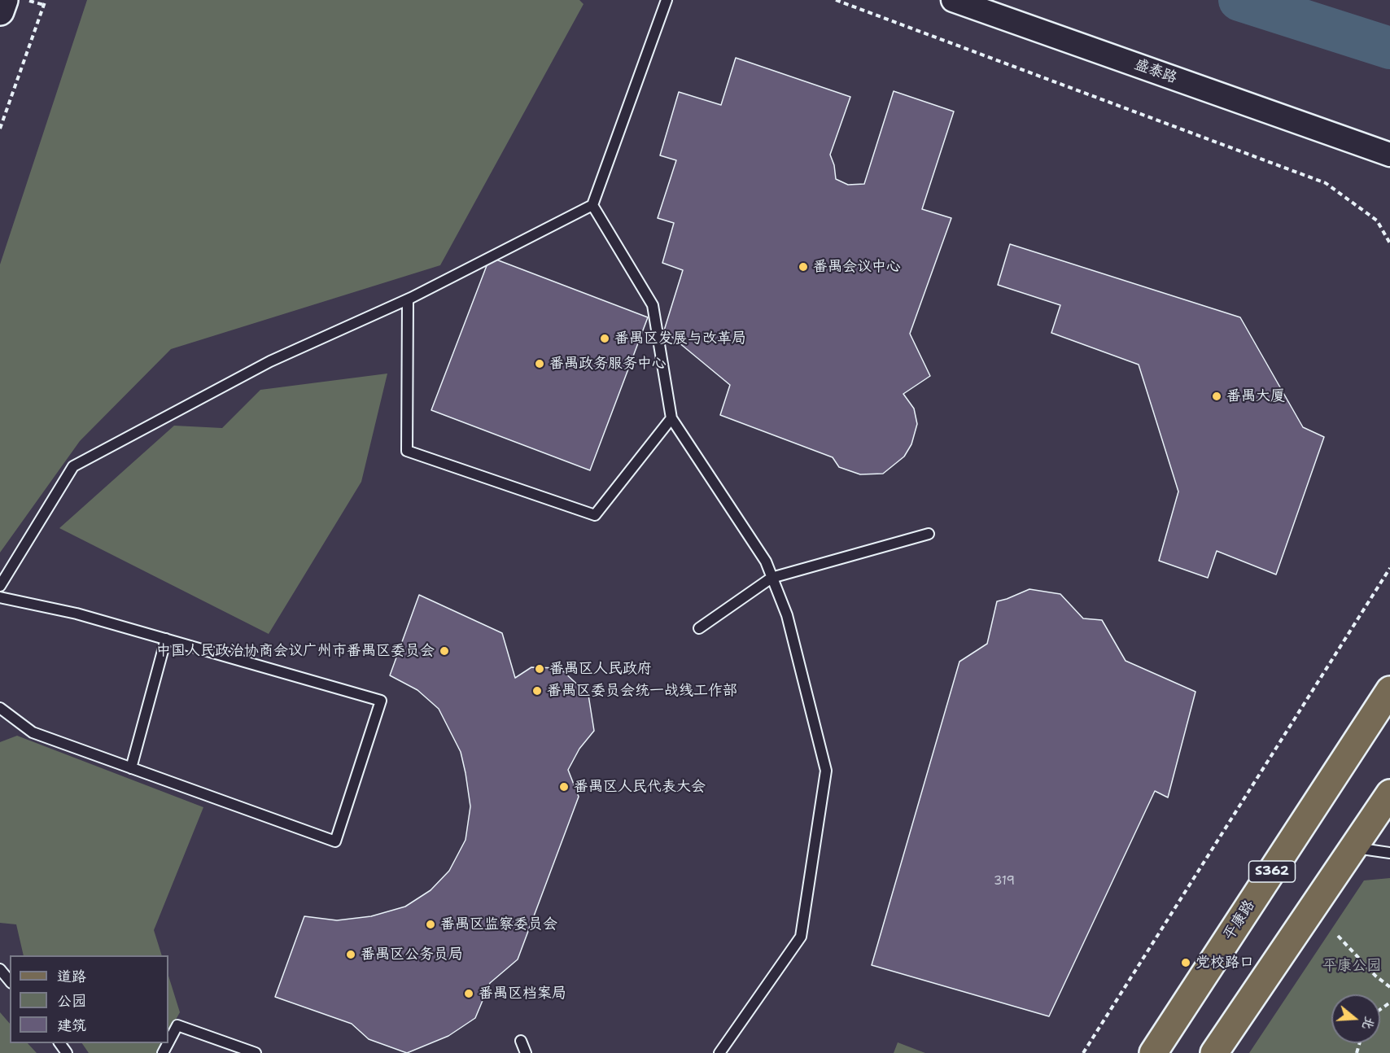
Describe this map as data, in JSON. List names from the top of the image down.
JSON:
{
  "streets": {
    "main road": ["S362", "平康路"],
    "street": ["盛泰路"]
  },
  "parks": ["平康公园"],
  "places": [
    "番禺会议中心",
    "番禺区发展与改革局",
    "番禺政务服务中心",
    "番禺大厦",
    "中国人民政治协商会议广州市番禺区委员会",
    "番禺区人民政府",
    "番禺区委员会统一战线工作部",
    "番禺区人民代表大会",
    "番禺区监察委员会",
    "番禺区公务员局",
    "党校路口",
    "番禺区档案局"
  ],
  "house_numbers": ["319"],
  "legend": ["道路", "公园", "建筑"],
  "north": "right"
}
